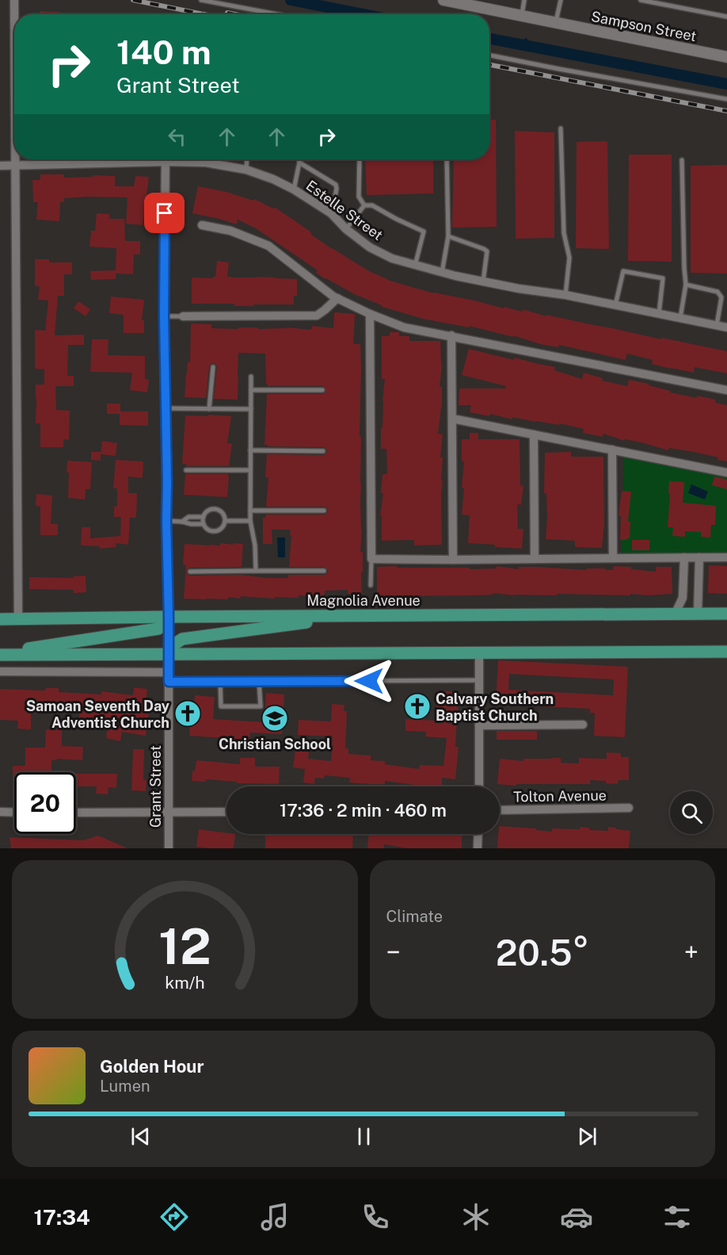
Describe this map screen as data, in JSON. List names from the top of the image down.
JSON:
{
  "streets": {
    "main road": ["Magnolia Avenue"],
    "street": [
      "Sampson Street",
      "Estelle Street",
      "Grant Street",
      "Tolton Avenue"
    ]
  },
  "crossings": [
    ["Magnolia Avenue", "Grant Street"]
  ],
  "places": {
    "church": ["Calvary Southern Baptist Church", "Samoan Seventh Day Adventist Church"],
    "school or university": ["Christian School"]
  },
  "page": {
    "turn": ["140 m", "Grant Street"],
    "limit": "20",
    "trip": "17:36 · 2 min · 460 m",
    "tile": "Climate",
    "heat": ["−", "20.5°", "+"],
    "song": ["Golden Hour", "Lumen"],
    "tabs": "17:34",
    "gauge": ["12", "km/h"]
  }
}
